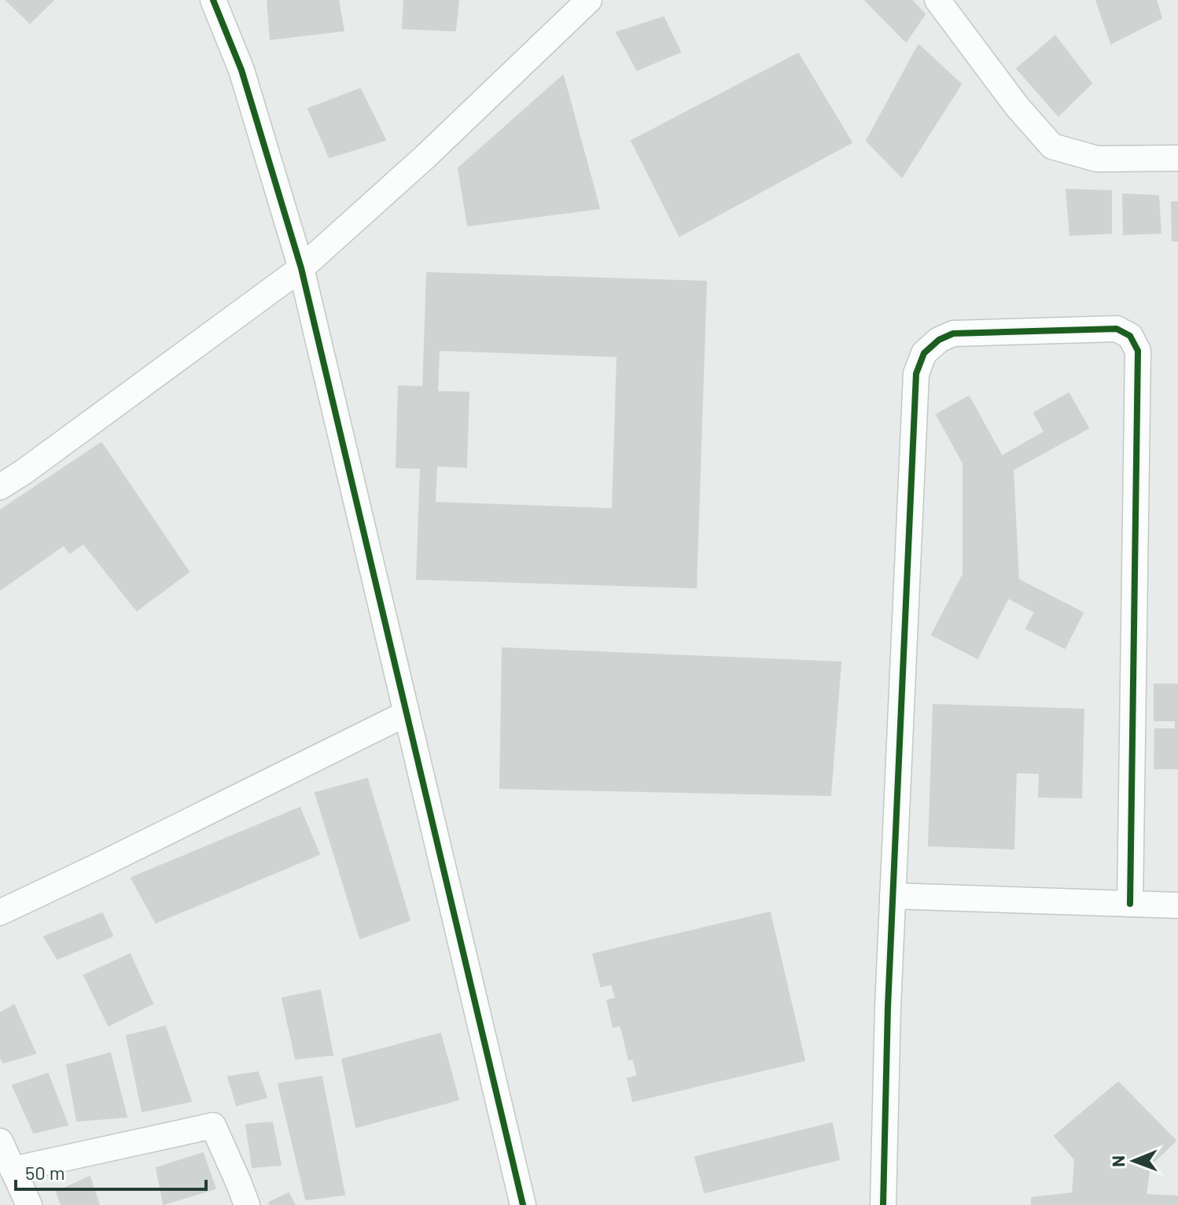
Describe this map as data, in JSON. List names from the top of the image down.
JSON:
{
  "scale_bar": "50 m",
  "north": "left"
}
